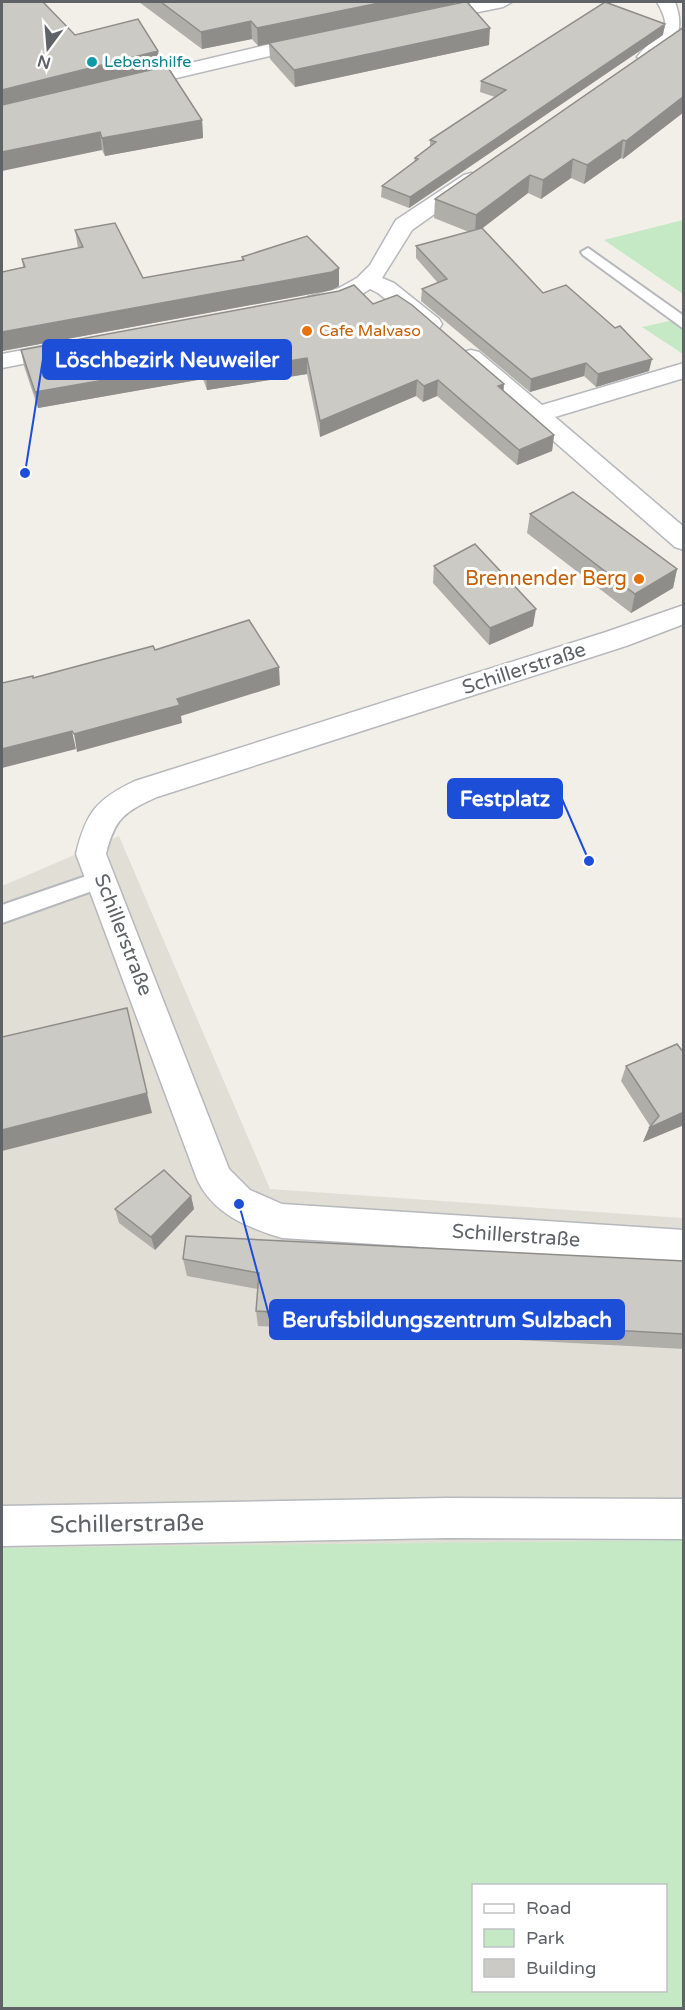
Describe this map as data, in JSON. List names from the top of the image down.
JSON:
{
  "streets": {
    "street": ["Schillerstraße"]
  },
  "places": [
    "Lebenshilfe",
    "Cafe Malvaso",
    "Löschbezirk Neuweiler",
    "Brennender Berg",
    "Festplatz",
    "Berufsbildungszentrum Sulzbach"
  ],
  "legend": ["Road", "Park", "Building"],
  "north": "bottom"
}
